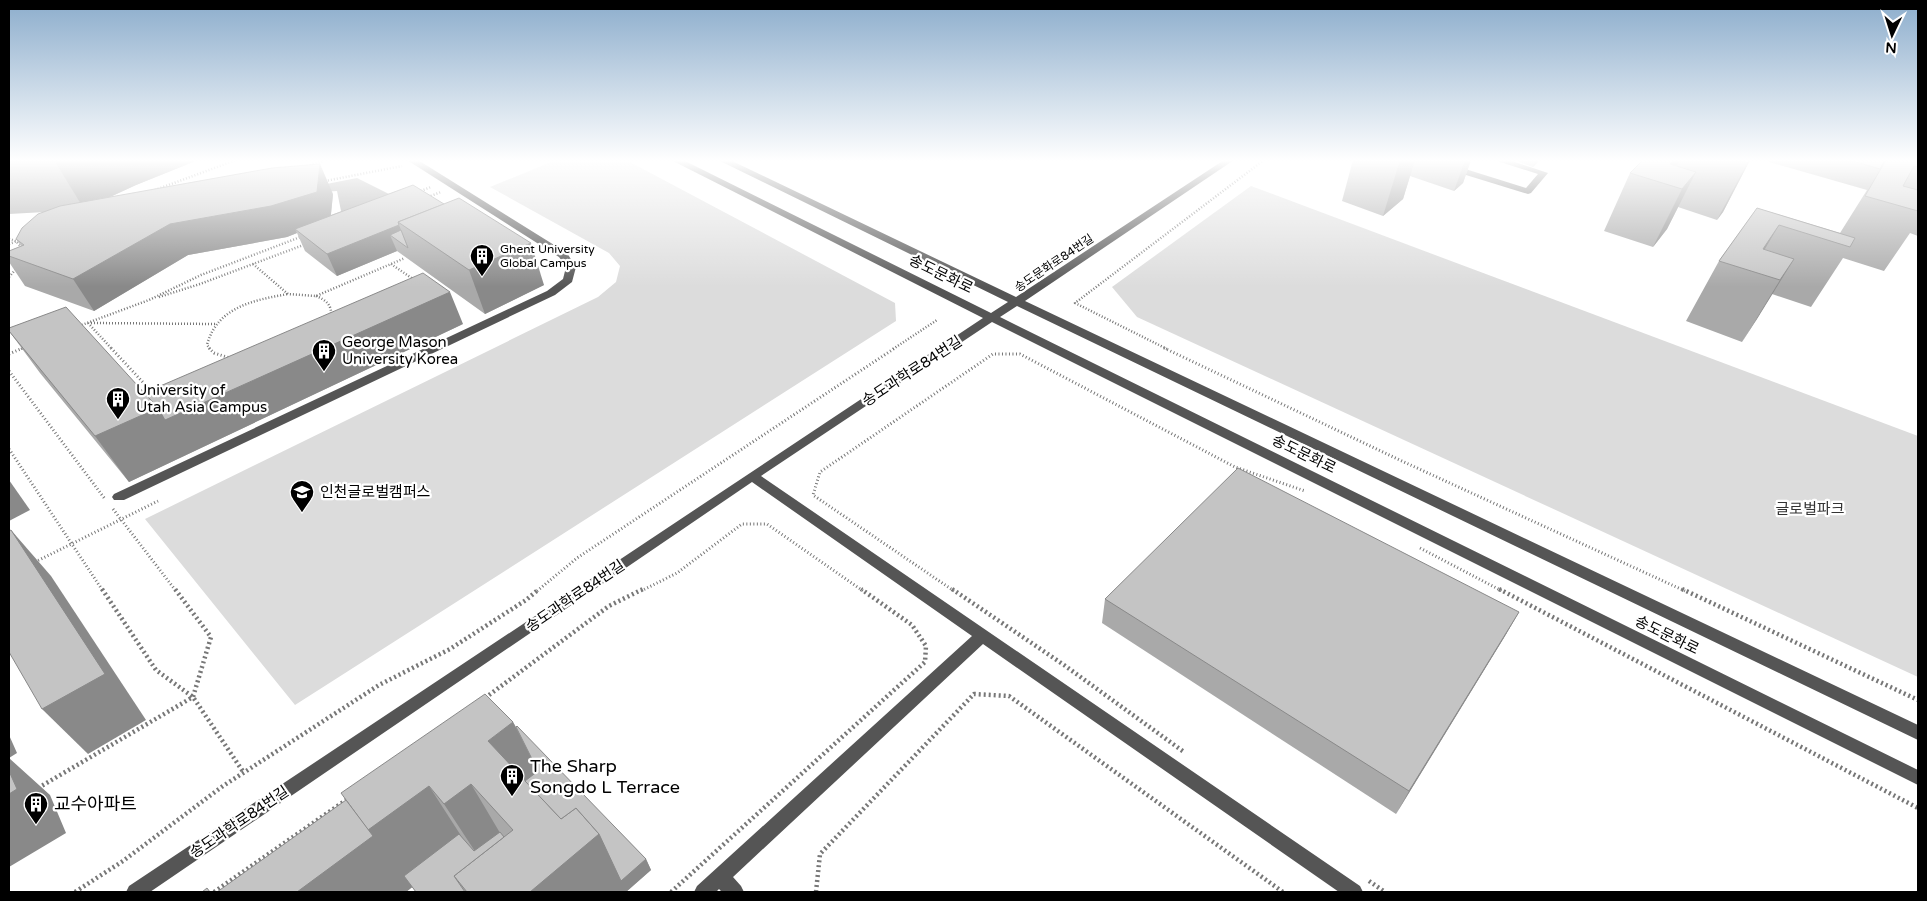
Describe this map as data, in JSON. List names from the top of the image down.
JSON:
{
  "streets": {
    "street": ["송도문화로84번길", "송도문화로", "송도과학로84번길"]
  },
  "crossings": [
    ["송도문화로84번길", "송도문화로"],
    ["송도문화로84번길", "송도과학로84번길"],
    ["송도문화로", "송도과학로84번길"]
  ],
  "parks": ["글로벌파크"],
  "places": {
    "building": [
      "Ghent University Global Campus",
      "George Mason University Korea",
      "University of Utah Asia Campus",
      "The Sharp Songdo L Terrace",
      "교수아파트"
    ],
    "school or university": ["인천글로벌캠퍼스"]
  },
  "north": "bottom"
}
